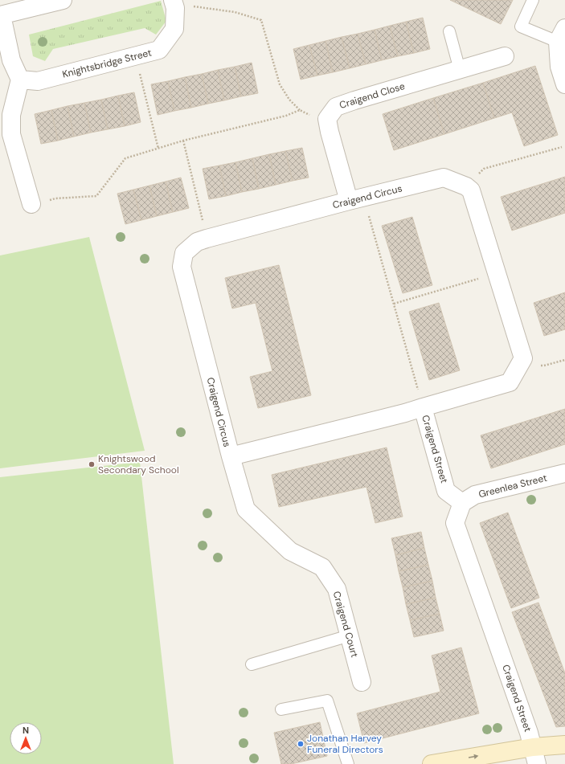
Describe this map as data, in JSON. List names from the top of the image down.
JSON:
{
  "streets": {
    "street": [
      "Knightsbridge Street",
      "Craigend Close",
      "Craigend Circus",
      "Craigend Street",
      "Greenlea Street",
      "Craigend Court"
    ]
  },
  "crossings": [
    ["Craigend Circus", "Craigend Street"],
    ["Craigend Circus", "Craigend Court"],
    ["Craigend Street", "Greenlea Street"],
    ["Craigend Street", "Craigend Court"]
  ],
  "places": ["Knightswood Secondary School", "Jonathan Harvey Funeral Directors"],
  "north": "top"
}
